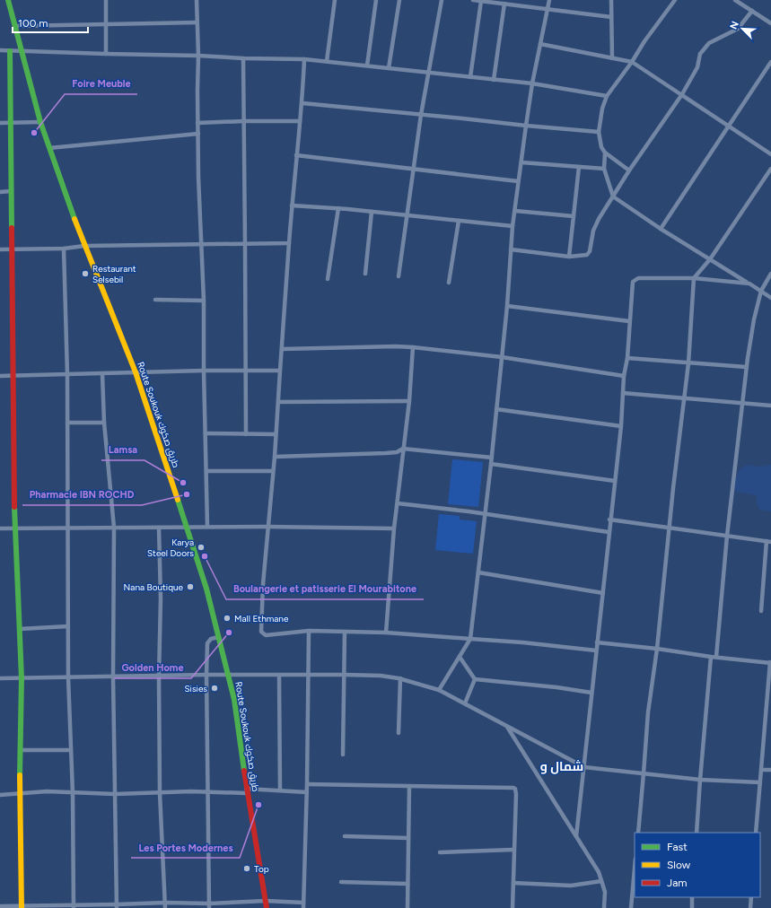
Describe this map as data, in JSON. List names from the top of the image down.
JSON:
{
  "streets": {
    "street": ["Route Soukouk طريق صكوك"]
  },
  "districts": ["شمال و"],
  "places": [
    "Foire Meuble",
    "Restaurant Selsebil",
    "Lamsa",
    "Pharmacie IBN ROCHD",
    "Karya Steel Doors",
    "Boulangerie et patisserie El Mourabitone",
    "Nana Boutique",
    "Mall Ethmane",
    "Golden Home",
    "Sisies",
    "Les Portes Modernes",
    "Top"
  ],
  "legend": ["Fast", "Slow", "Jam"],
  "scale_bar": "100 m",
  "north": "top left"
}
